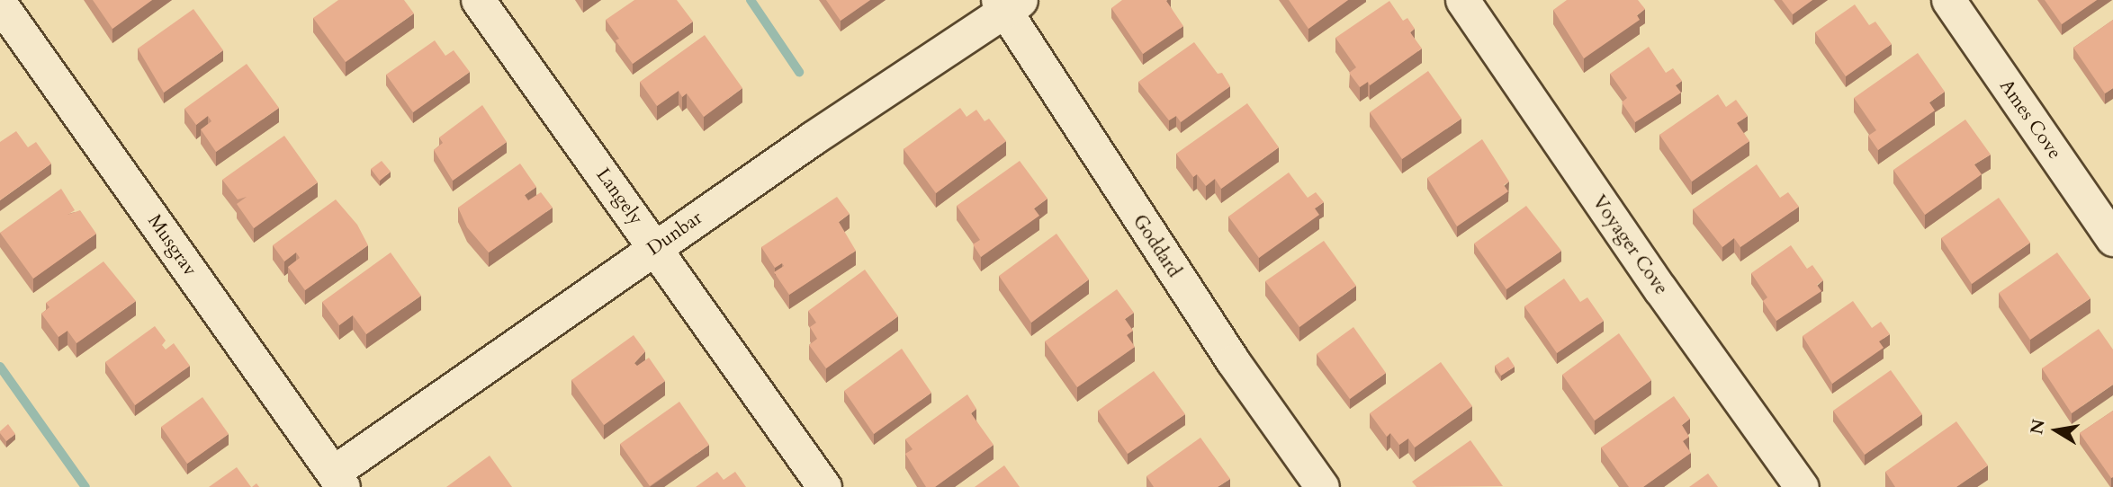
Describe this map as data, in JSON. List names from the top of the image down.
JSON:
{
  "streets": {
    "street": [
      "Ames Cove",
      "Langely",
      "Dunbar",
      "Musgrav",
      "Voyager Cove",
      "Goddard"
    ]
  },
  "crossings": [
    ["Langely", "Dunbar"],
    ["Dunbar", "Musgrav"],
    ["Dunbar", "Goddard"]
  ],
  "north": "left"
}
